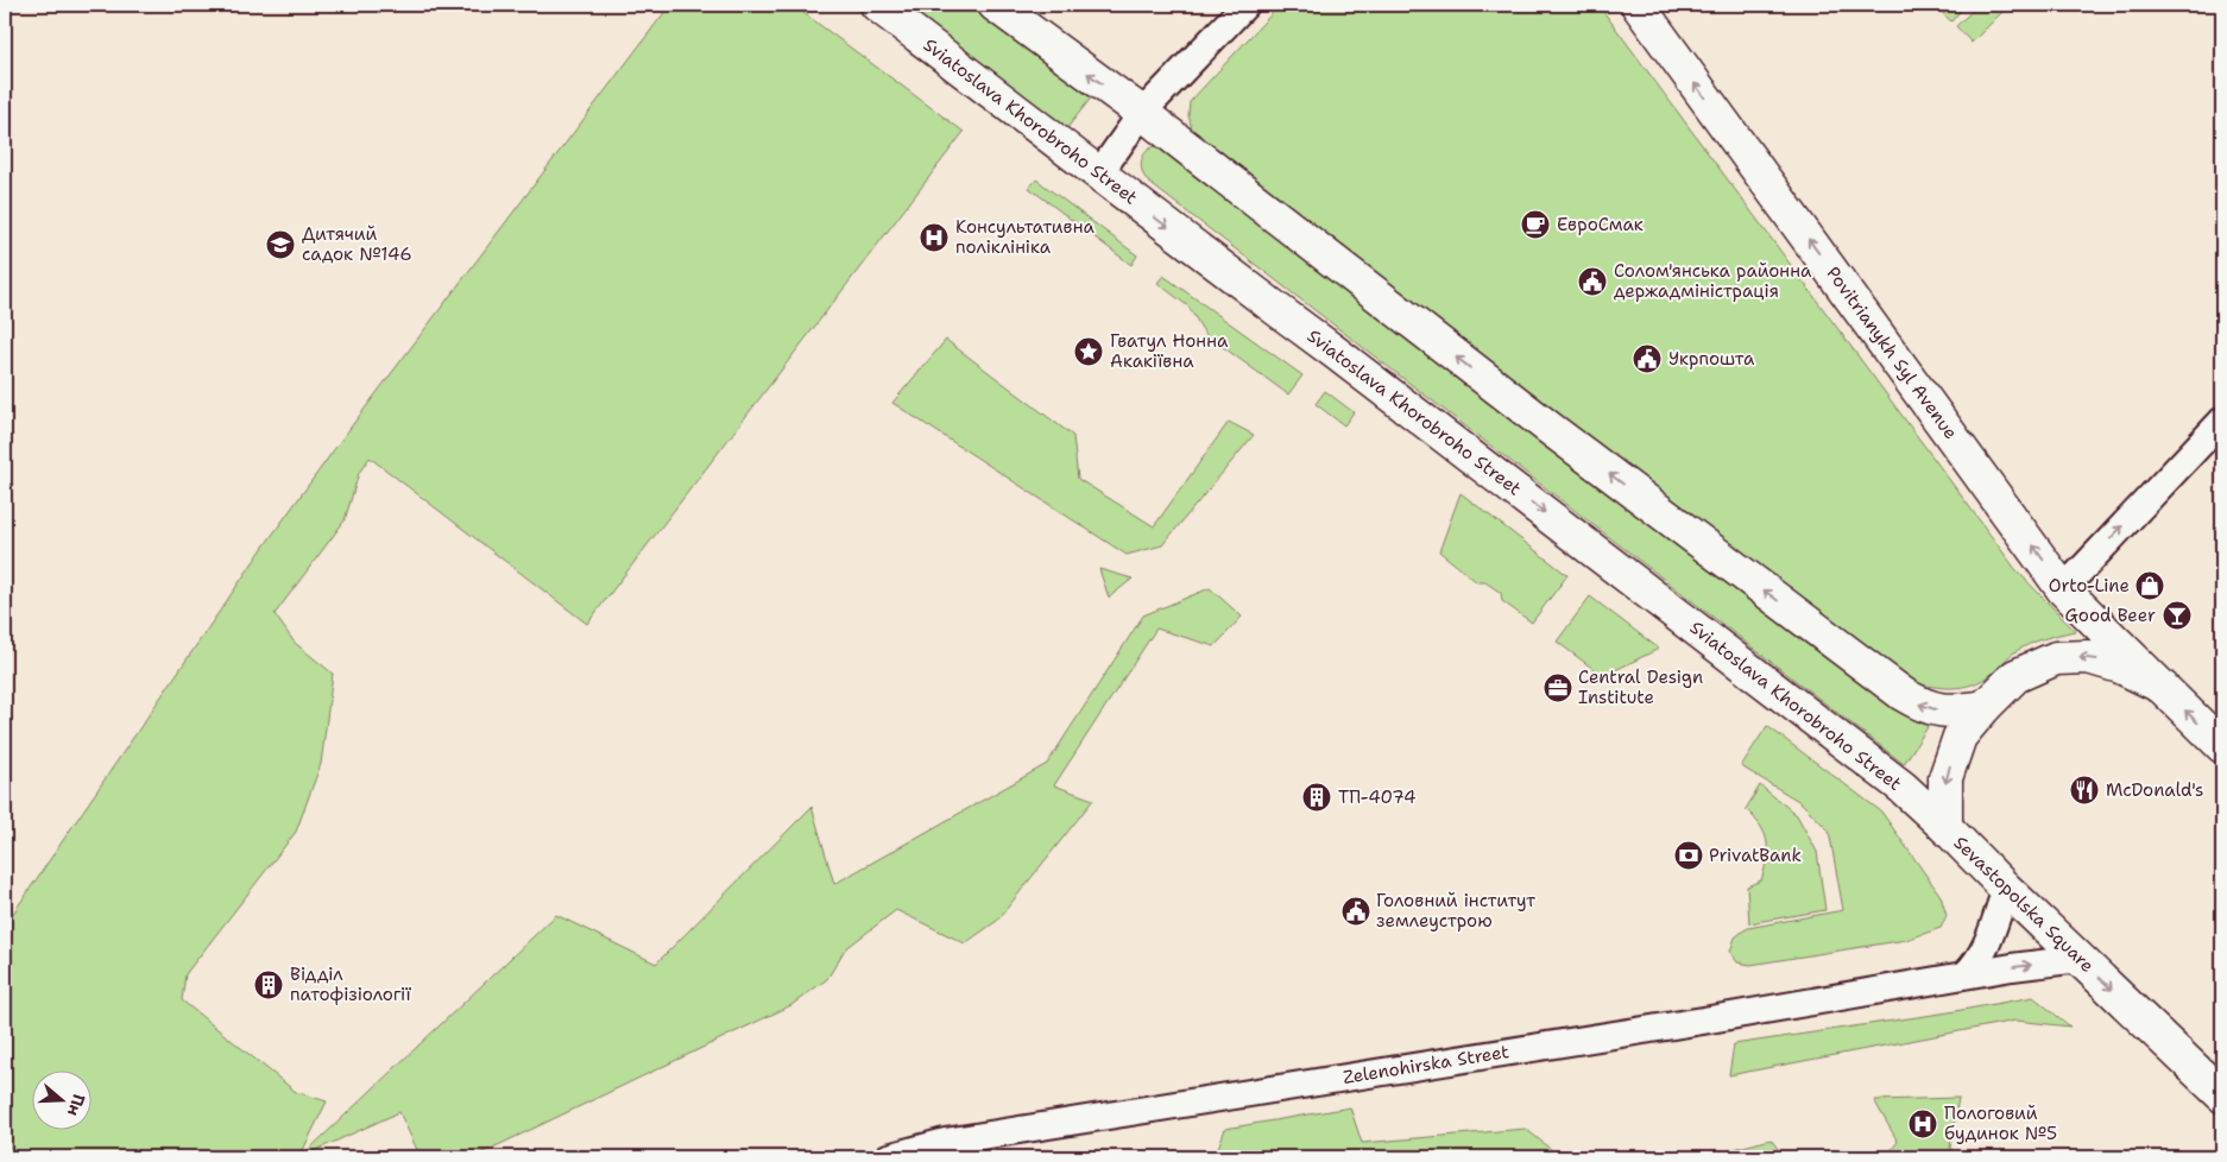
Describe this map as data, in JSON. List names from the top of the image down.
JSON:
{
  "streets": {
    "main road": ["Sviatoslava Khorobroho Street", "Povitrianykh Syl Avenue", "Sevastopolska Square"],
    "street": ["Zelenohirska Street"]
  },
  "crossings": [
    ["Sviatoslava Khorobroho Street", "Sevastopolska Square"],
    ["Povitrianykh Syl Avenue", "Sevastopolska Square"],
    ["Sevastopolska Square", "Zelenohirska Street"]
  ],
  "places": {
    "cafe": ["ЕвроСмак"],
    "hospital": ["Консультативна поліклініка", "Пологовий будинок №5"],
    "school or university": ["Дитячий садок №146"],
    "public building": ["Солом'янська районна держадміністрація", "Укрпошта", "Головний інститут землеустрою"],
    "place": ["Гватул Нонна Акакіївна"],
    "shop": ["Orto-Line"],
    "bar": ["Good Beer"],
    "office": ["Central Design Institute"],
    "restaurant": ["McDonald's"],
    "building": ["ТП-4074", "Відділ патофізіології"],
    "bank": ["PrivatBank"]
  },
  "north": "right"
}
